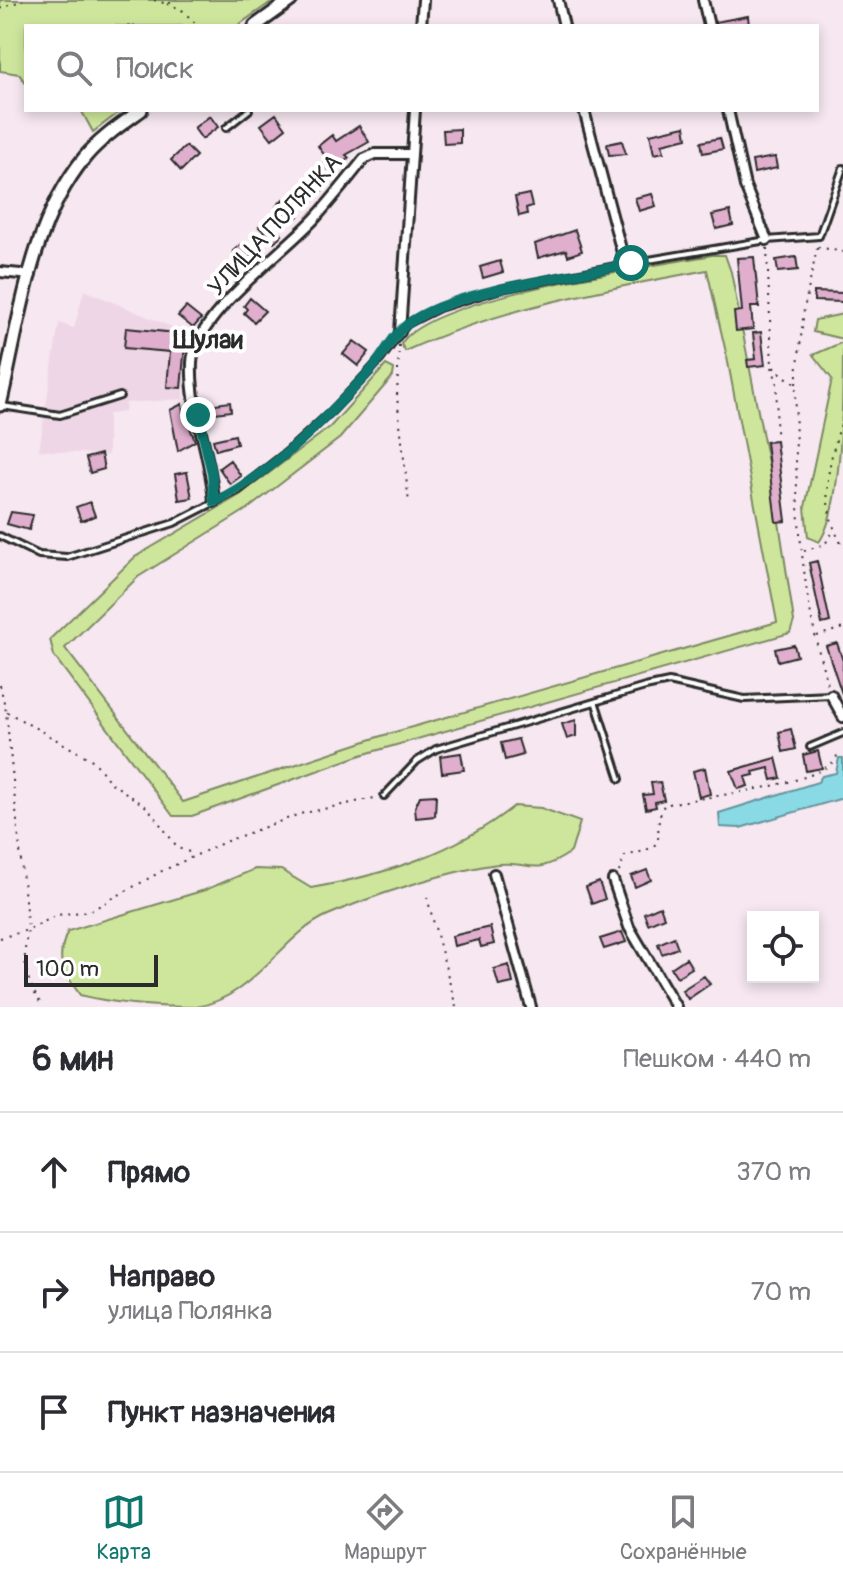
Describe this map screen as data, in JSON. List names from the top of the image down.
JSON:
{
  "streets": {
    "street": ["УЛИЦА ПОЛЯНКА"]
  },
  "districts": ["Шулаи"],
  "scale_bar": "100 m",
  "page": {
    "search": "Поиск",
    "scale": "100 m",
    "heading": ["6 мин", "Пешком · 440 m"],
    "list": [
      ["Прямо", "370 m"],
      ["Направо", "улица Полянка", "70 m"],
      "Пункт назначения"
    ],
    "nav": ["Карта", "Маршрут", "Сохранённые"]
  }
}
